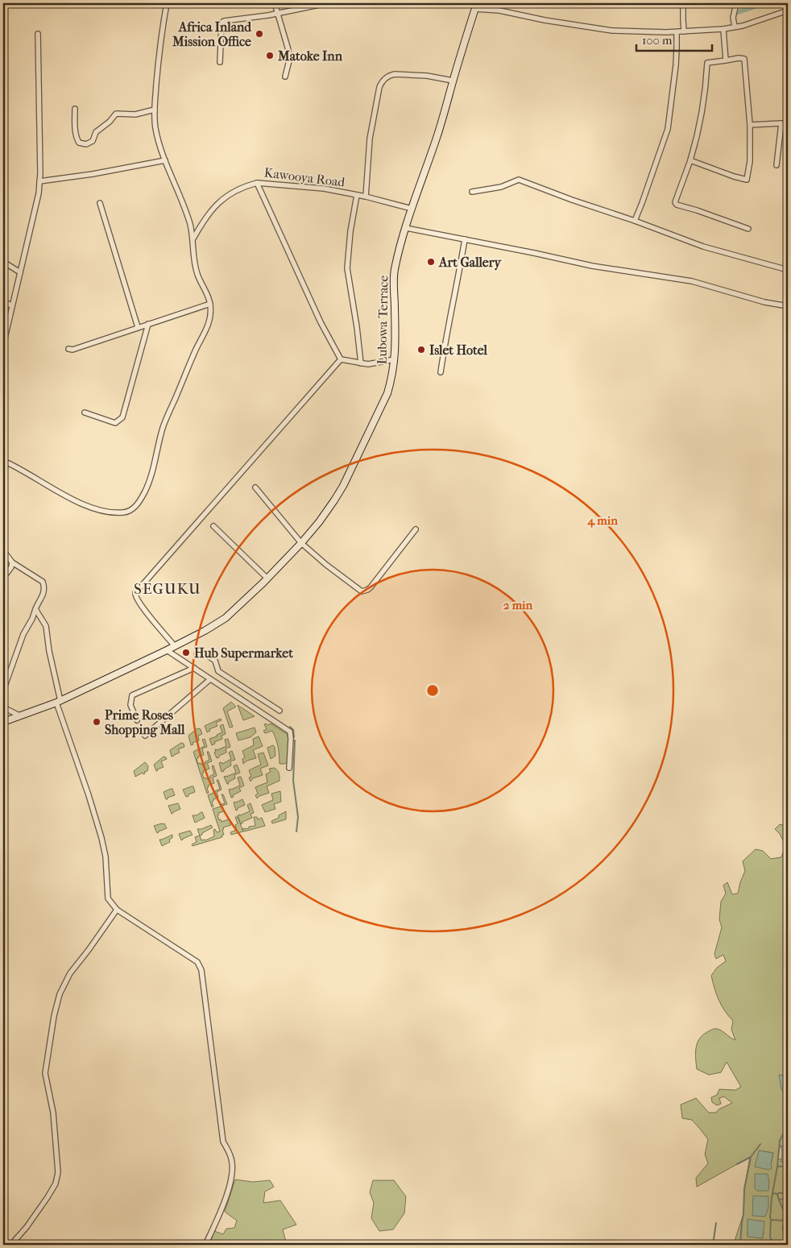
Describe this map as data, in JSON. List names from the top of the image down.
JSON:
{
  "streets": {
    "street": ["Kawooya Road", "Lubowa Terrace"]
  },
  "crossings": [
    ["Kawooya Road", "Lubowa Terrace"]
  ],
  "districts": ["SEGUKU"],
  "places": [
    "Africa Inland Mission Office",
    "Matoke Inn",
    "Art Gallery",
    "Islet Hotel",
    "Hub Supermarket",
    "Prime Roses Shopping Mall"
  ],
  "scale_bar": "100 m",
  "rings": ["4 min", "2 min"]
}
